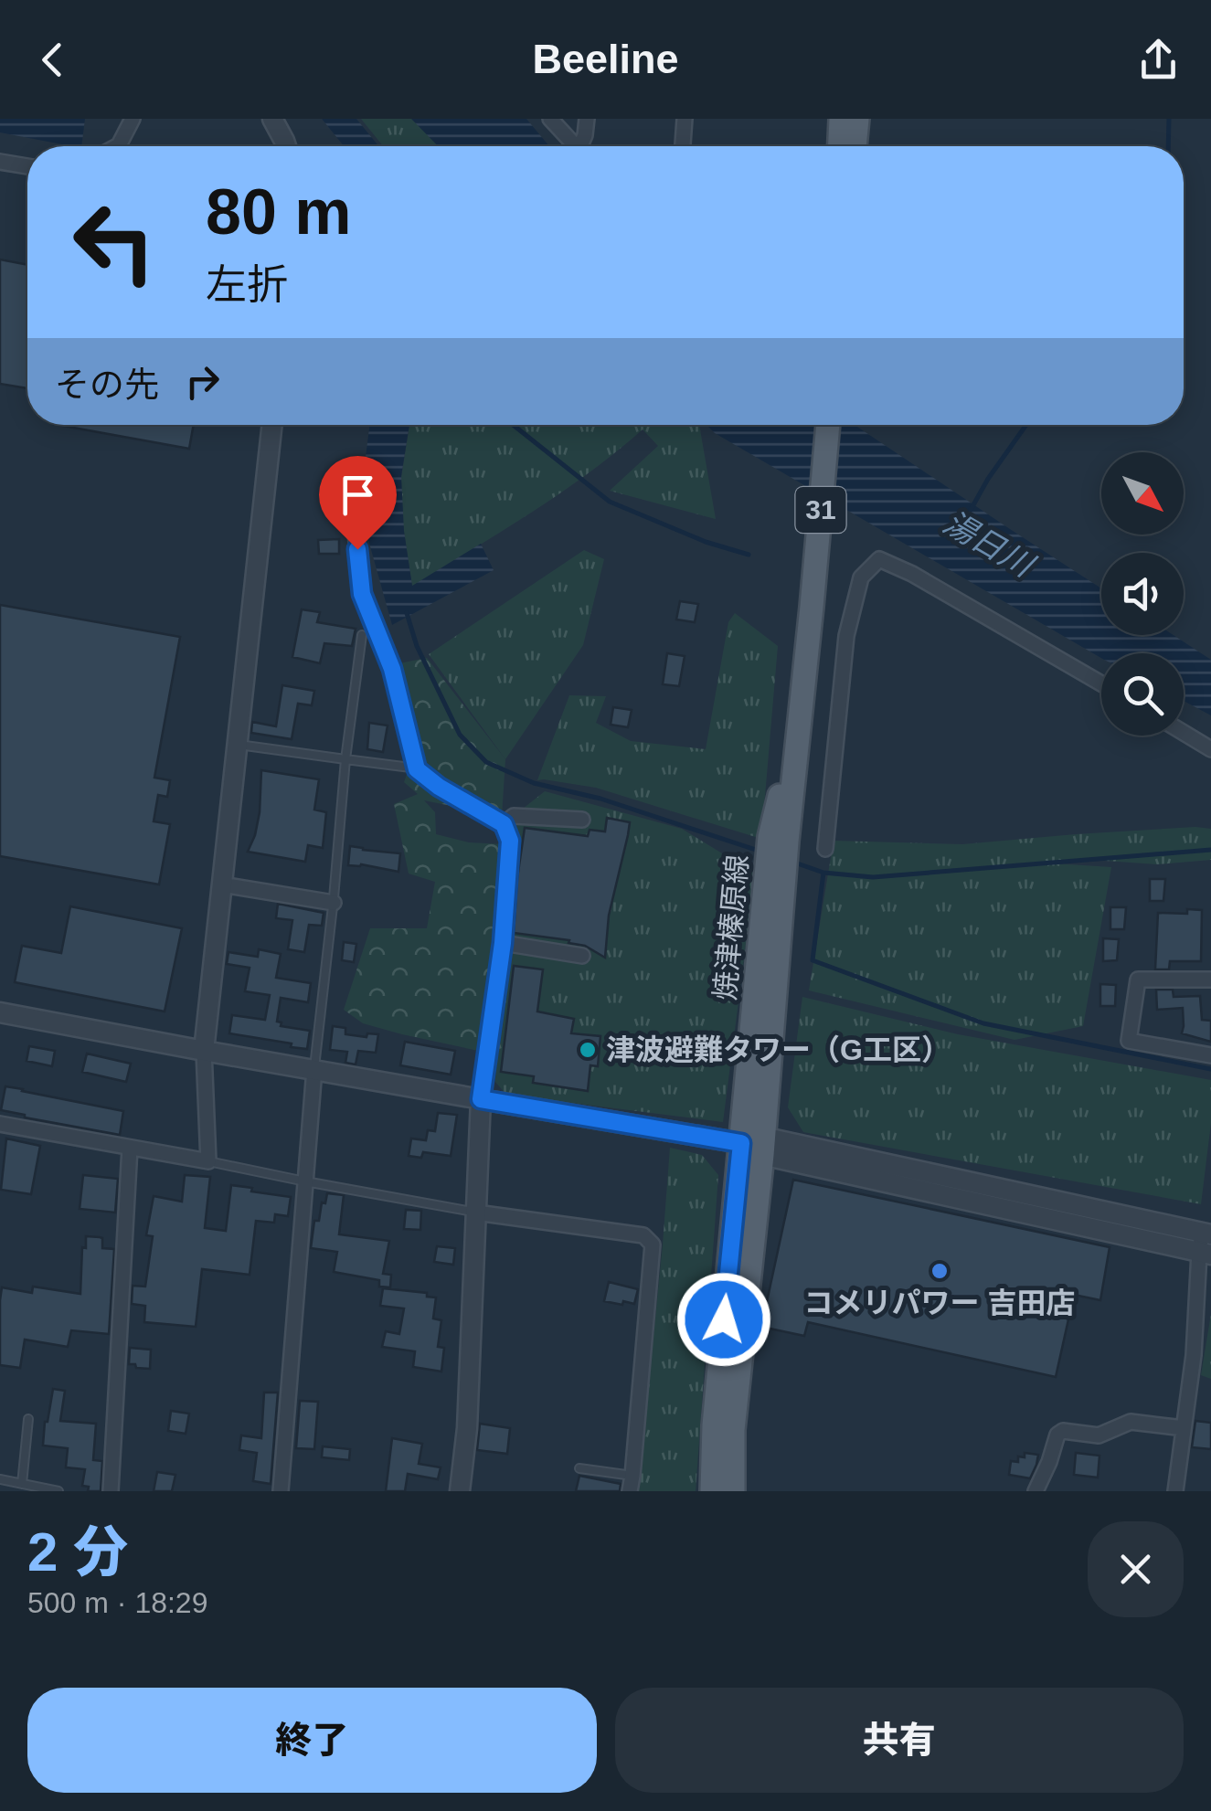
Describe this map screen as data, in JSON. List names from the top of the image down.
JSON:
{
  "streets": {
    "main road": ["31", "焼津榛原線"]
  },
  "water": ["湯日川"],
  "places": ["津波避難タワー（G工区）", "コメリパワー 吉田店"],
  "north": "bottom right",
  "page": {
    "header": "Beeline",
    "turn": ["80 m", "左折"],
    "then": "その先",
    "heading": ["2 分", "500 m · 18:29"],
    "buttons": ["終了", "共有"]
  }
}
